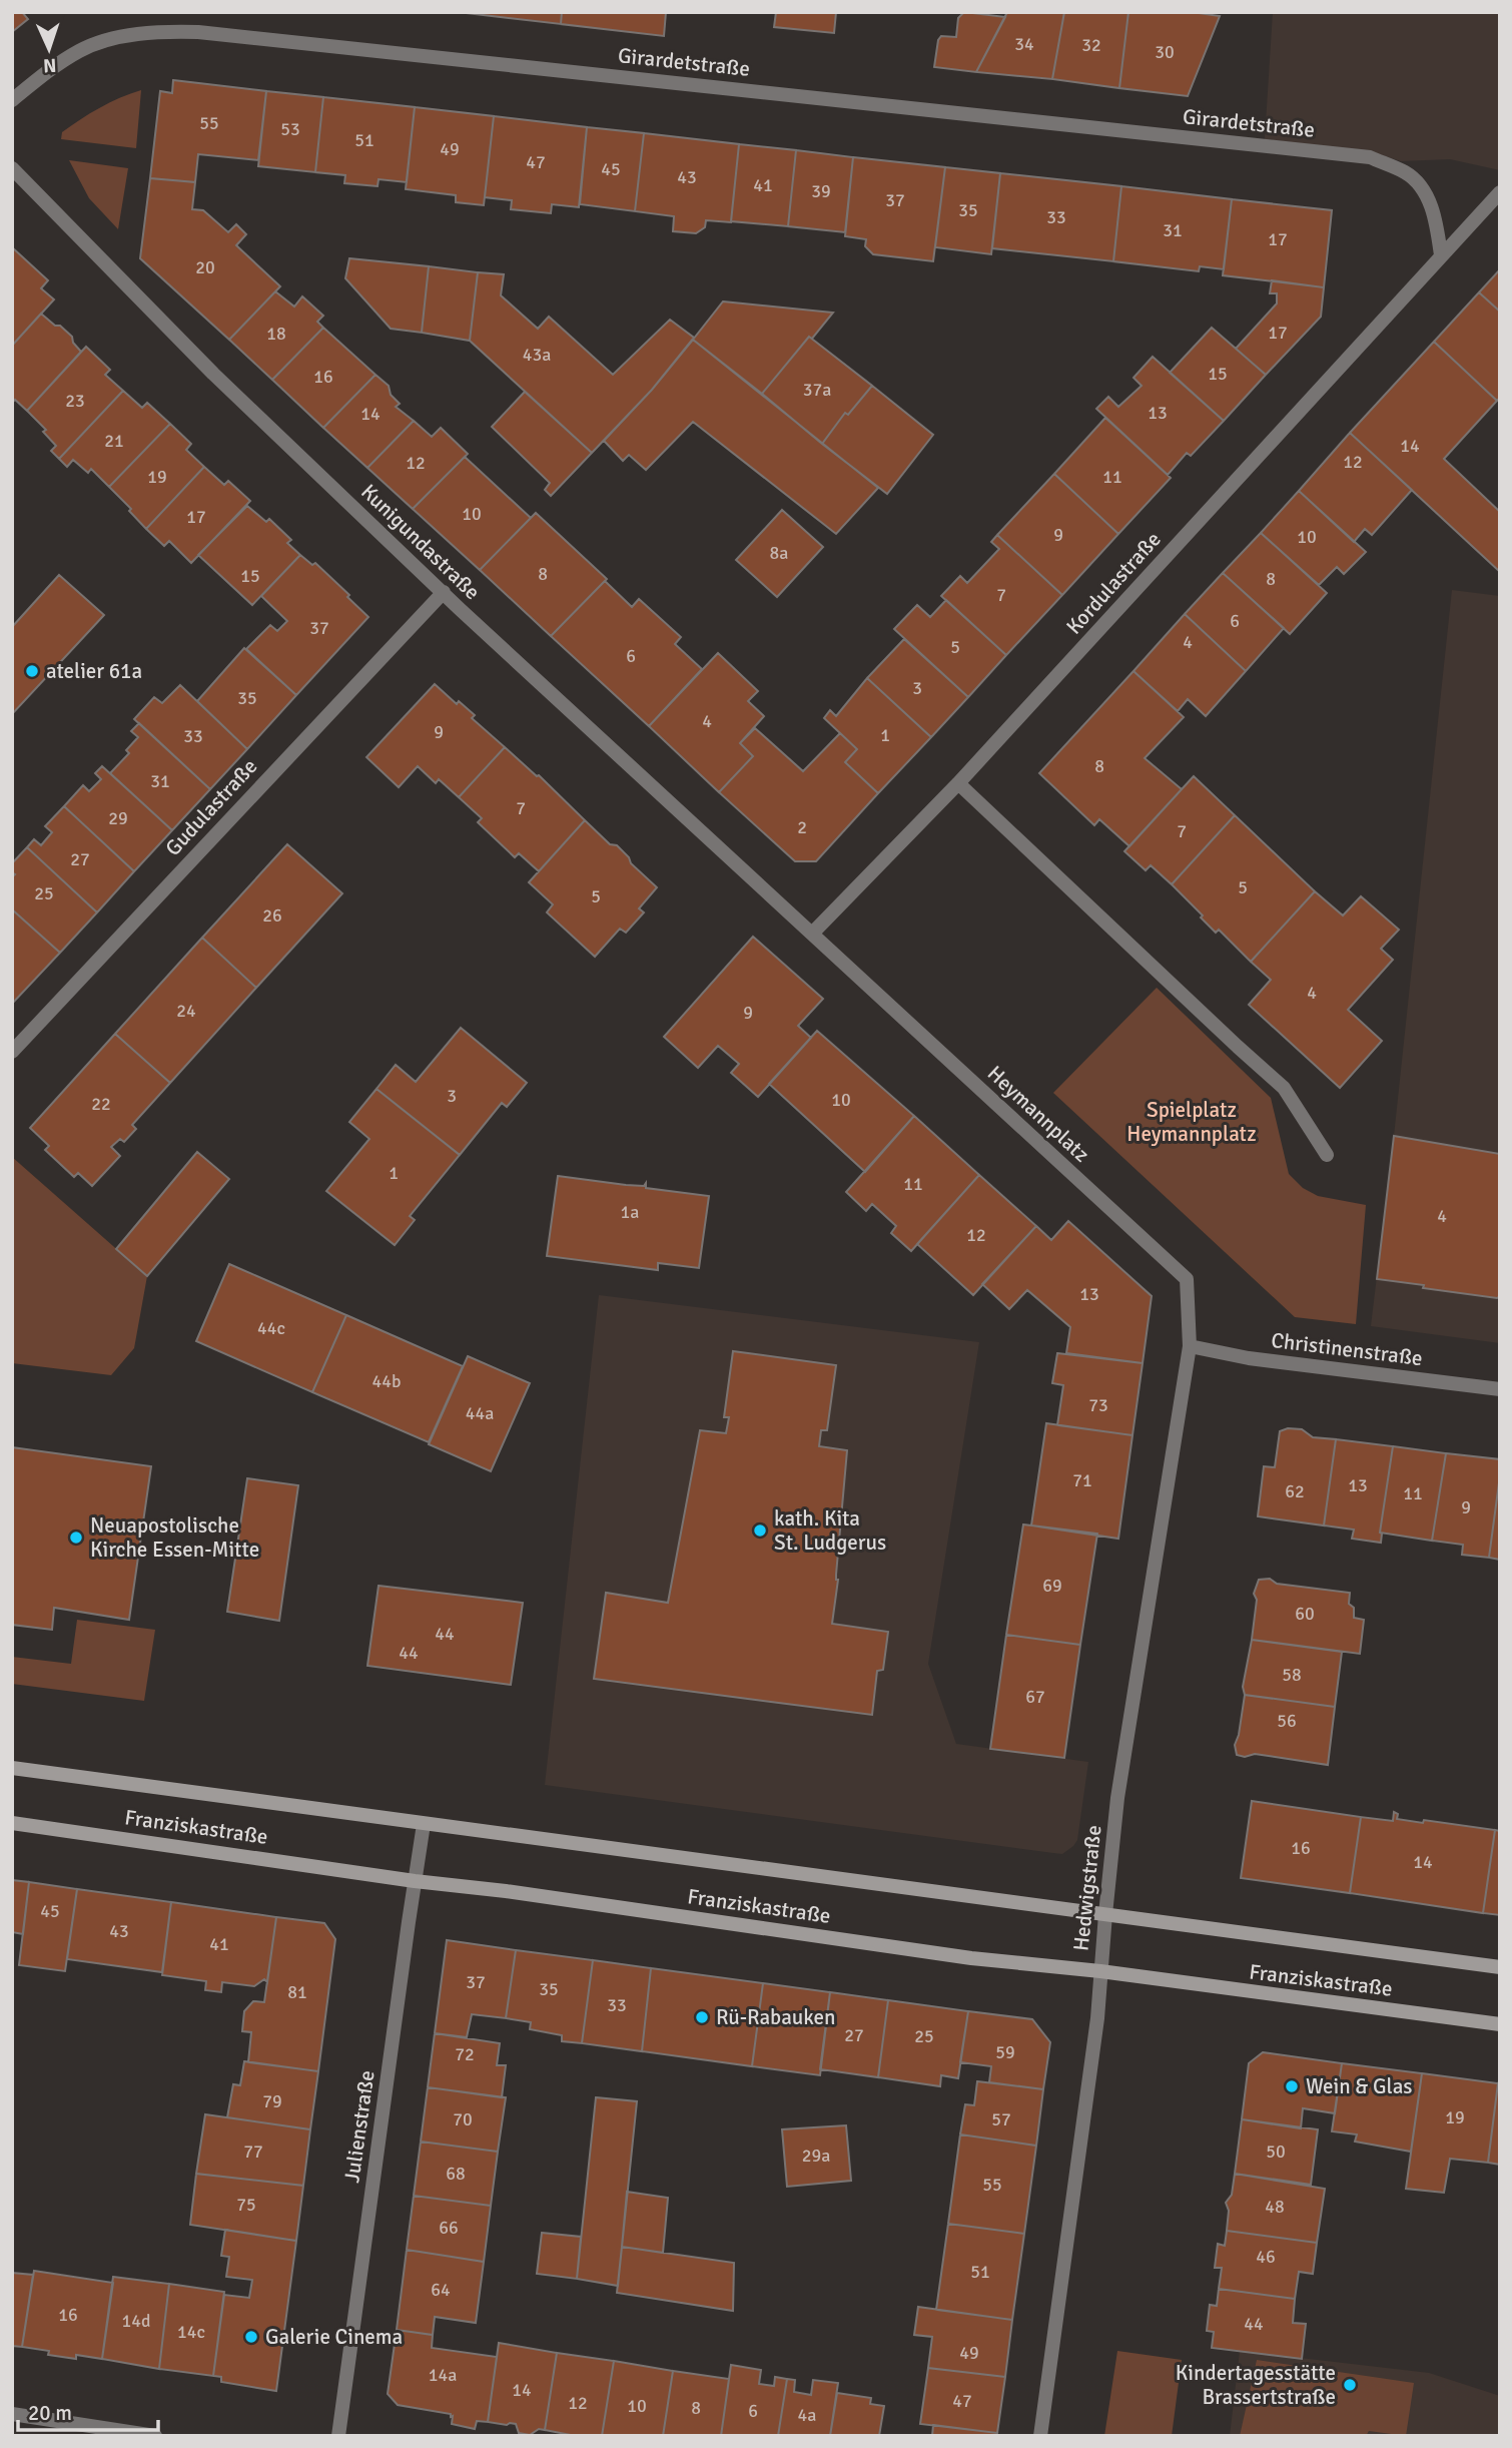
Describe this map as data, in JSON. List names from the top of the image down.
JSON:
{
  "streets": {
    "main road": ["Franziskastraße"],
    "street": [
      "Girardetstraße",
      "Kunigundastraße",
      "Kordulastraße",
      "Gudulastraße",
      "Heymannplatz",
      "Christinenstraße",
      "Hedwigstraße",
      "Julienstraße"
    ]
  },
  "crossings": [
    ["Girardetstraße", "Kordulastraße"],
    ["Kunigundastraße", "Kordulastraße"],
    ["Kunigundastraße", "Gudulastraße"],
    ["Kunigundastraße", "Heymannplatz"],
    ["Kordulastraße", "Heymannplatz"],
    ["Heymannplatz", "Christinenstraße"],
    ["Heymannplatz", "Hedwigstraße"],
    ["Christinenstraße", "Hedwigstraße"],
    ["Franziskastraße", "Hedwigstraße"],
    ["Franziskastraße", "Julienstraße"]
  ],
  "parks": ["Spielplatz Heymannplatz"],
  "places": [
    "atelier 61a",
    "kath. Kita St. Ludgerus",
    "Neuapostolische Kirche Essen-Mitte",
    "Rü-Rabauken",
    "Wein & Glas",
    "Galerie Cinema",
    "Kindertagesstätte Brassertstraße"
  ],
  "house_numbers": [
    "34",
    "32",
    "30",
    "55",
    "53",
    "51",
    "49",
    "47",
    "45",
    "43",
    "41",
    "39",
    "37",
    "35",
    "33",
    "31",
    "17",
    "20",
    "17",
    "18",
    "43a",
    "15",
    "16",
    "37a",
    "23",
    "13",
    "14",
    "21",
    "14",
    "12",
    "12",
    "19",
    "11",
    "10",
    "17",
    "9",
    "10",
    "8a",
    "8",
    "15",
    "8",
    "7",
    "6",
    "37",
    "4",
    "5",
    "6",
    "3",
    "35",
    "4",
    "9",
    "1",
    "33",
    "8",
    "31",
    "7",
    "29",
    "2",
    "7",
    "27",
    "5",
    "25",
    "5",
    "26",
    "4",
    "24",
    "9",
    "3",
    "10",
    "22",
    "1",
    "11",
    "1a",
    "4",
    "12",
    "13",
    "44c",
    "44b",
    "73",
    "44a",
    "71",
    "13",
    "62",
    "11",
    "9",
    "69",
    "60",
    "44",
    "44",
    "58",
    "67",
    "56",
    "16",
    "14",
    "45",
    "43",
    "41",
    "37",
    "35",
    "81",
    "33",
    "27",
    "25",
    "59",
    "72",
    "79",
    "19",
    "70",
    "57",
    "77",
    "50",
    "29a",
    "68",
    "55",
    "75",
    "48",
    "66",
    "46",
    "51",
    "64",
    "16",
    "14d",
    "44",
    "14c",
    "49",
    "14a",
    "14",
    "47",
    "12",
    "10",
    "8",
    "6",
    "4a"
  ],
  "scale_bar": "20 m",
  "north": "bottom"
}
